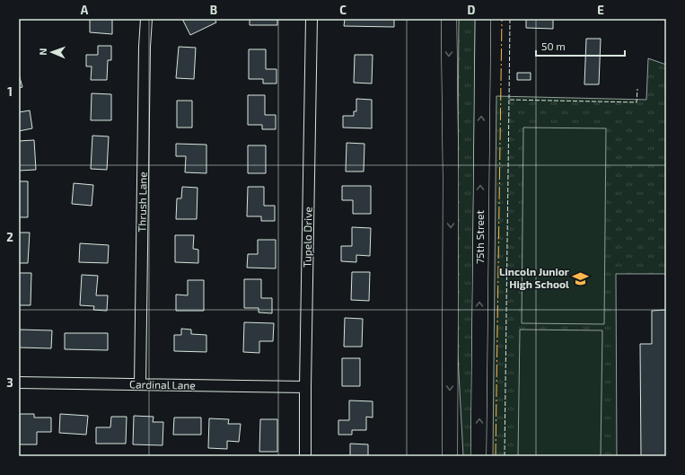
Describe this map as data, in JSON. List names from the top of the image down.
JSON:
{
  "streets": {
    "main road": ["75th Street"],
    "street": ["Thrush Lane", "Tupelo Drive", "Cardinal Lane"]
  },
  "crossings": [
    ["Thrush Lane", "Cardinal Lane"],
    ["Tupelo Drive", "Cardinal Lane"]
  ],
  "places": {
    "school or university": ["Lincoln Junior High School"]
  },
  "scale_bar": "50 m",
  "north": "left",
  "grid": {
    "columns": [
      "A",
      "B",
      "C",
      "D",
      "E"
    ],
    "rows": ["1", "2", "3"]
  }
}
